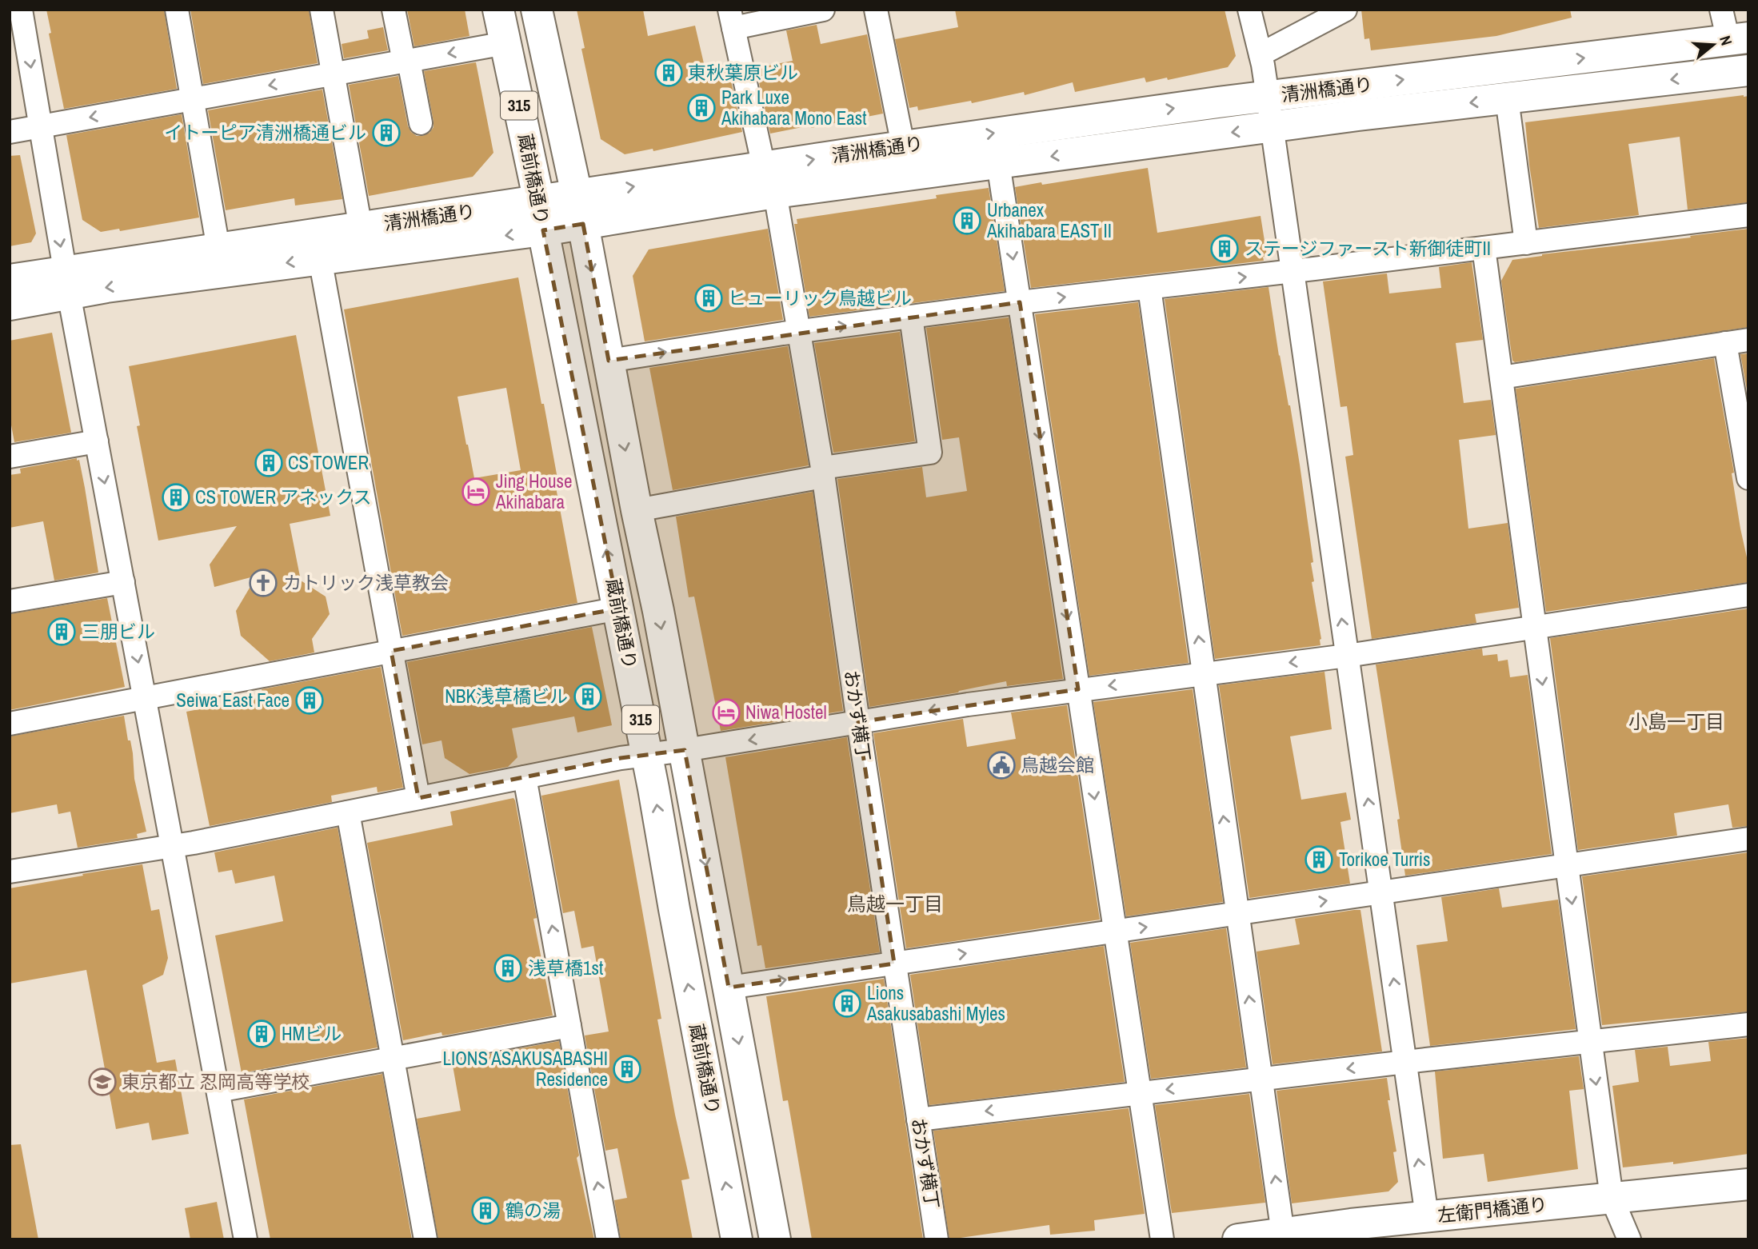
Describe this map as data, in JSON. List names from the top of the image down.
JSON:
{
  "streets": {
    "street": [
      "清洲橋通り",
      "315",
      "蔵前橋通り",
      "おかず横丁",
      "左衛門橋通り"
    ]
  },
  "crossings": [
    ["清洲橋通り", "蔵前橋通り"],
    ["清洲橋通り", "おかず横丁"]
  ],
  "districts": ["小島一丁目", "鳥越一丁目"],
  "places": {
    "building": [
      "東秋葉原ビル",
      "Park Luxe Akihabara Mono East",
      "イトーピア清洲橋通ビル",
      "Urbanex Akihabara EAST II",
      "ステージファースト新御徒町II",
      "ヒューリック鳥越ビル",
      "CS TOWER",
      "CS TOWER アネックス",
      "三朋ビル",
      "NBK浅草橋ビル",
      "Seiwa East Face",
      "Torikoe Turris",
      "浅草橋1st",
      "Lions Asakusabashi Myles",
      "HMビル",
      "LIONS ASAKUSABASHI Residence",
      "鶴の湯"
    ],
    "hotel": ["Jing House Akihabara", "Niwa Hostel"],
    "church": ["カトリック浅草教会"],
    "public building": ["鳥越会館"],
    "school or university": ["東京都立 忍岡高等学校"]
  },
  "north": "right"
}
